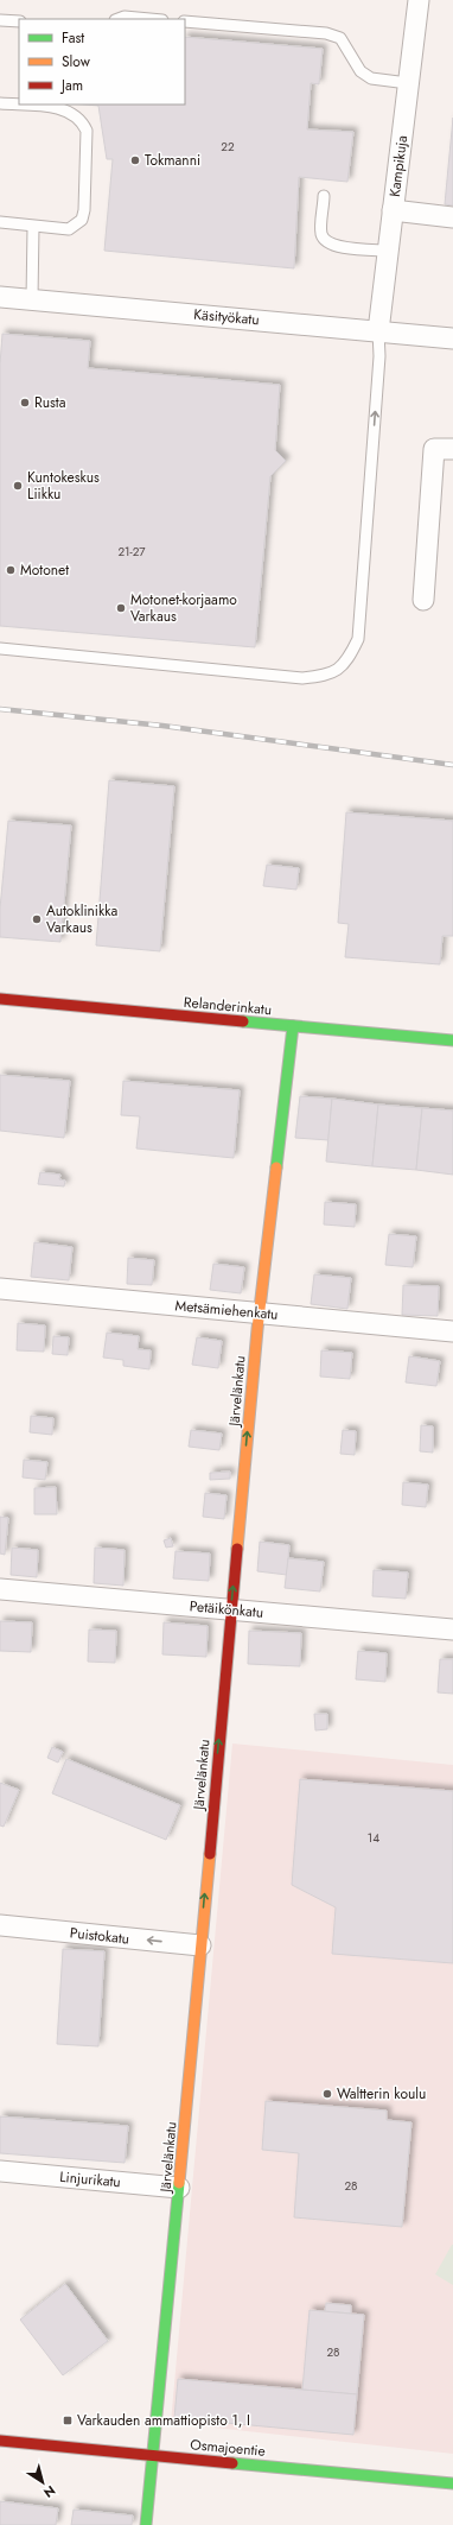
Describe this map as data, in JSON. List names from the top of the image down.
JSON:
{
  "streets": {
    "street": [
      "Kampikuja",
      "Käsityökatu",
      "Relanderinkatu",
      "Metsämiehenkatu",
      "Järvelänkatu",
      "Petäikönkatu",
      "Puistokatu",
      "Linjurikatu",
      "Osmajoentie"
    ]
  },
  "crossings": [
    ["Kampikuja", "Käsityökatu"],
    ["Relanderinkatu", "Järvelänkatu"],
    ["Metsämiehenkatu", "Järvelänkatu"],
    ["Järvelänkatu", "Petäikönkatu"],
    ["Järvelänkatu", "Puistokatu"],
    ["Järvelänkatu", "Linjurikatu"],
    ["Järvelänkatu", "Osmajoentie"]
  ],
  "one_way": ["Järvelänkatu", "Puistokatu"],
  "places": {
    "other": [
      "Tokmanni",
      "Rusta",
      "Kuntokeskus Liikku",
      "Motonet",
      "Motonet-korjaamo Varkaus",
      "Autoklinikka Varkaus",
      "Waltterin koulu"
    ],
    "transit": ["Varkauden ammattiopisto 1, I"]
  },
  "house_numbers": [
    "22",
    "21-27",
    "14",
    "28",
    "28"
  ],
  "legend": ["Fast", "Slow", "Jam"],
  "north": "bottom right"
}
